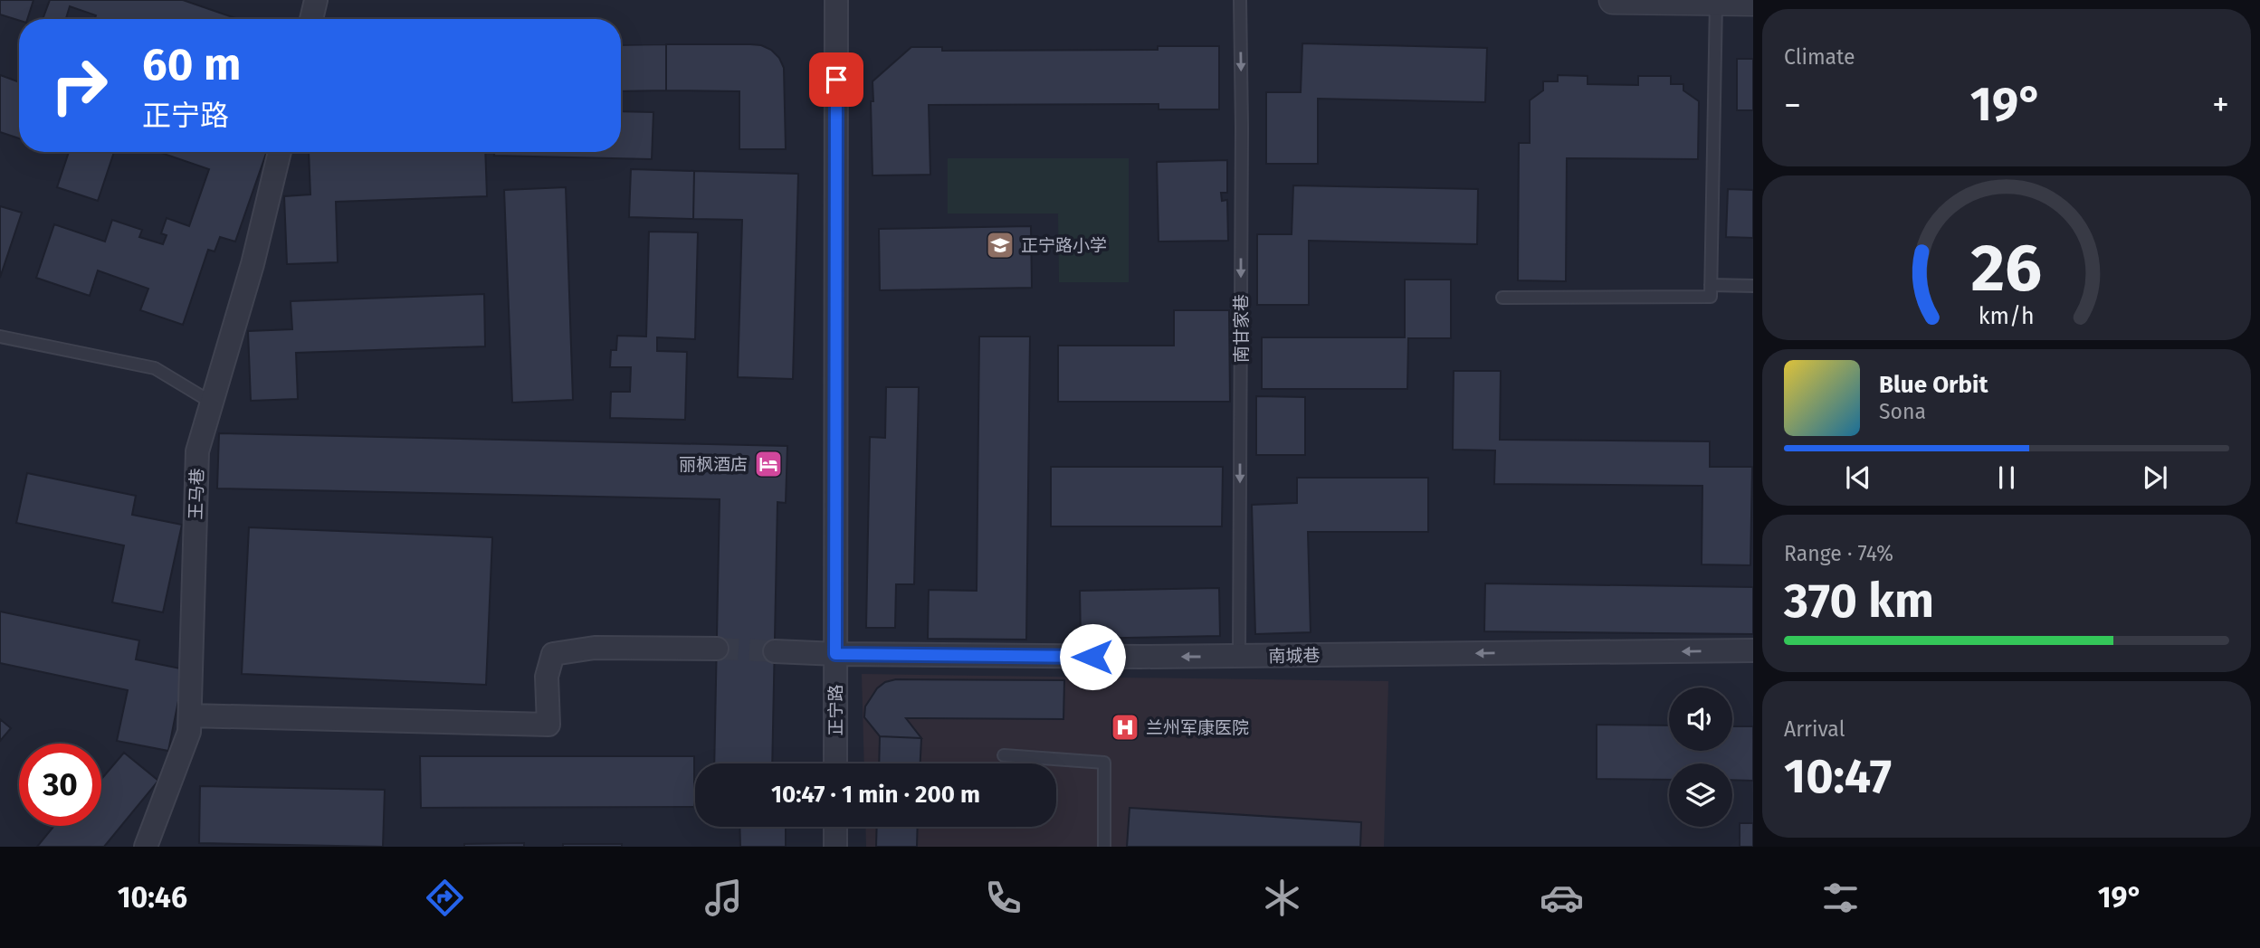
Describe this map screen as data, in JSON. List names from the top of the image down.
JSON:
{
  "streets": {
    "street": ["王马巷", "南城巷", "正宁路"],
    "lane": ["南甘家巷"]
  },
  "crossings": [
    ["南甘家巷", "南城巷"],
    ["南城巷", "正宁路"]
  ],
  "one_way": ["南甘家巷", "南城巷"],
  "places": {
    "school or university": ["正宁路小学"],
    "hotel": ["丽枫酒店"],
    "hospital": ["兰州军康医院"]
  },
  "page": {
    "tile": [
      "Climate",
      ["Range · 74%", "370 km"],
      ["Arrival", "10:47"]
    ],
    "turn": ["60 m", "正宁路"],
    "heat": ["−", "19°", "+"],
    "song": ["Blue Orbit", "Sona"],
    "limit": "30",
    "trip": "10:47 · 1 min · 200 m",
    "tabs": ["10:46", "19°"],
    "gauge": ["26", "km/h"]
  }
}
